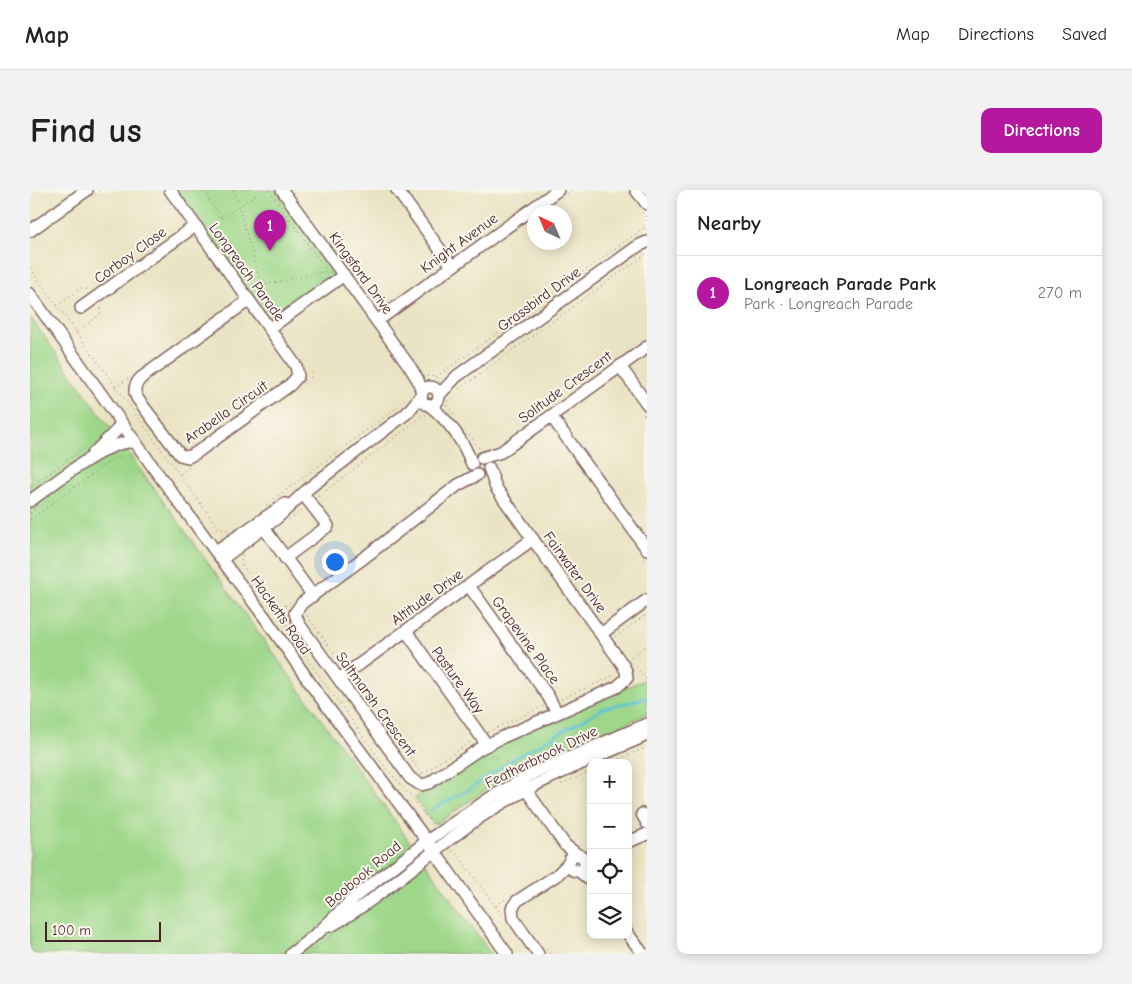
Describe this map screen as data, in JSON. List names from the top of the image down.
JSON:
{
  "streets": {
    "street": [
      "Knight Avenue",
      "Corboy Close",
      "Longreach Parade",
      "Kingsford Drive",
      "Grassbird Drive",
      "Solitude Crescent",
      "Arabella Circuit",
      "Fairwater Drive",
      "Altitude Drive",
      "Hacketts Road",
      "Grapevine Place",
      "Pasture Way",
      "Saltmarsh Crescent",
      "Featherbrook Drive",
      "Boobook Road"
    ]
  },
  "crossings": [
    ["Knight Avenue", "Kingsford Drive"],
    ["Corboy Close", "Longreach Parade"],
    ["Longreach Parade", "Arabella Circuit"],
    ["Kingsford Drive", "Grassbird Drive"],
    ["Grassbird Drive", "Hacketts Road"],
    ["Solitude Crescent", "Fairwater Drive"],
    ["Fairwater Drive", "Altitude Drive"],
    ["Fairwater Drive", "Grapevine Place"],
    ["Altitude Drive", "Grapevine Place"],
    ["Altitude Drive", "Pasture Way"],
    ["Altitude Drive", "Saltmarsh Crescent"],
    ["Hacketts Road", "Featherbrook Drive"],
    ["Hacketts Road", "Boobook Road"],
    ["Featherbrook Drive", "Boobook Road"]
  ],
  "scale_bar": "100 m",
  "north": "top left",
  "page": {
    "header": "Map",
    "nav": ["Map", "Directions", "Saved"],
    "buttons": "Directions",
    "title": "Find us",
    "heading": "Nearby",
    "pins": "1",
    "list": [
      {
        "mark": "1",
        "name": "Longreach Parade Park",
        "note": "Park · Longreach Parade",
        "value": "270 m"
      }
    ],
    "map_buttons": ["+", "−"],
    "scale": "100 m"
  }
}
